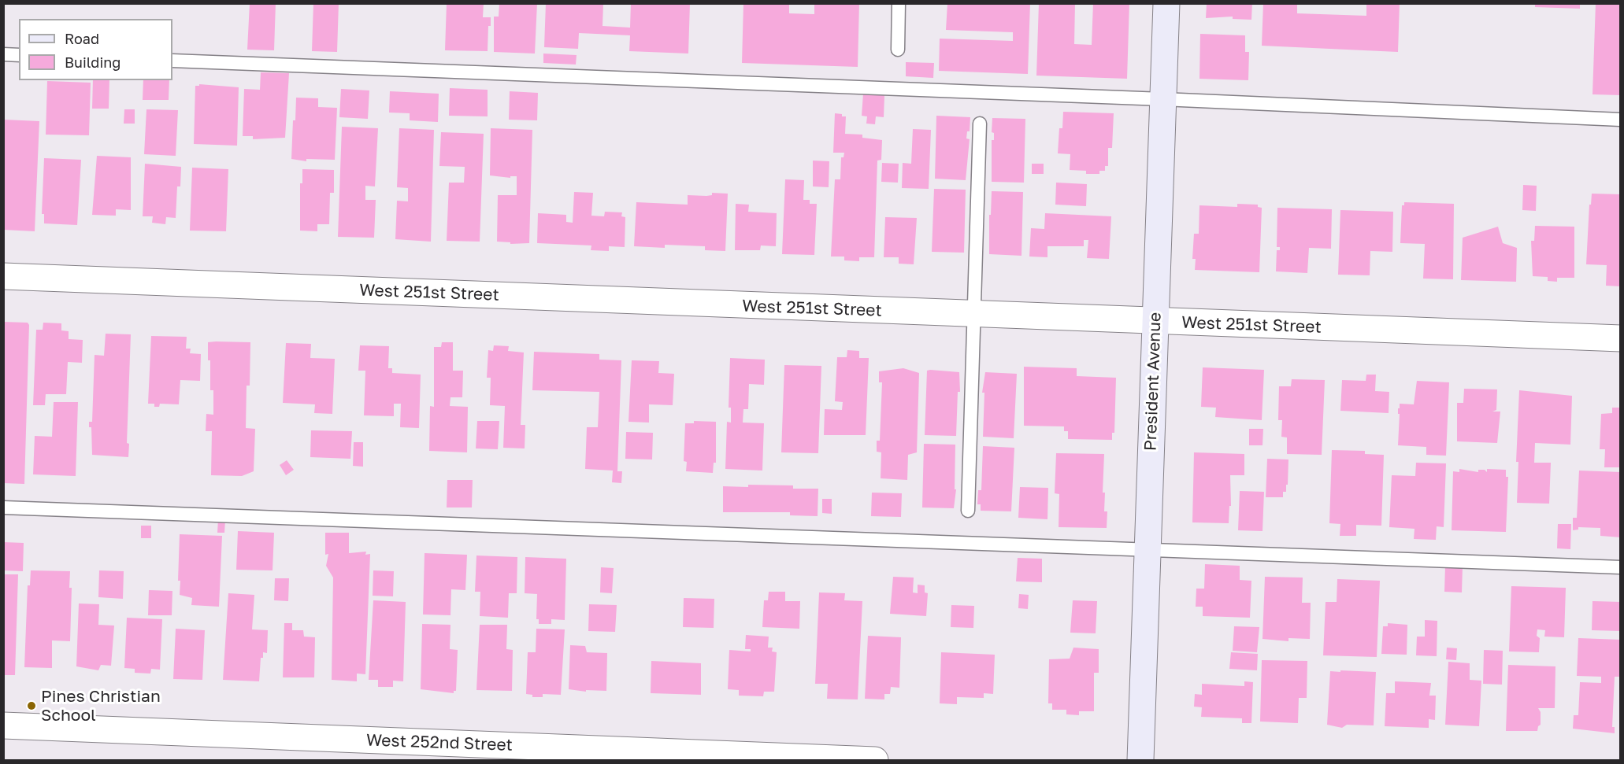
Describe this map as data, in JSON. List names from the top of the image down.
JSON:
{
  "streets": {
    "street": ["West 251st Street", "President Avenue", "West 252nd Street"]
  },
  "crossings": [
    ["West 251st Street", "President Avenue"]
  ],
  "places": ["Pines Christian School"],
  "legend": ["Road", "Building"]
}
